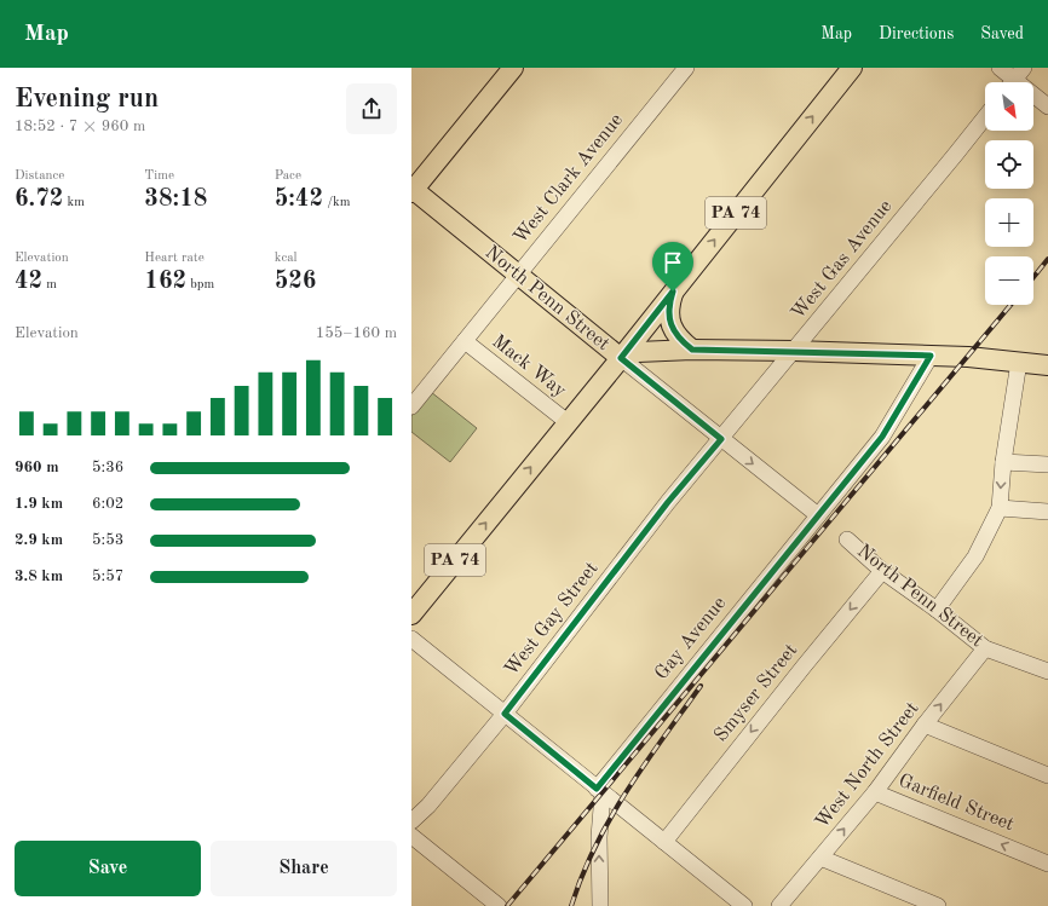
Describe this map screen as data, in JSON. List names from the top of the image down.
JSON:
{
  "streets": {
    "main road": ["PA 74", "North Penn Street"],
    "street": [
      "West Clark Avenue",
      "West Gas Avenue",
      "Mack Way",
      "West Gay Street",
      "Gay Avenue",
      "Smyser Street",
      "West North Street",
      "Garfield Street"
    ]
  },
  "crossings": [
    ["West Clark Avenue", "North Penn Street"],
    ["West Clark Avenue", "Mack Way"],
    ["PA 74", "North Penn Street"],
    ["PA 74", "Mack Way"],
    ["West Gas Avenue", "North Penn Street"],
    ["West Gas Avenue", "West Gay Street"],
    ["North Penn Street", "West Gay Street"],
    ["North Penn Street", "Gay Avenue"],
    ["North Penn Street", "Smyser Street"],
    ["North Penn Street", "West North Street"],
    ["West North Street", "Garfield Street"]
  ],
  "one_way": ["Smyser Street", "West North Street"],
  "north": "bottom right",
  "page": {
    "header": "Map",
    "nav": ["Map", "Directions", "Saved"],
    "heading": ["Evening run", "18:52 · 7 × 960 m"],
    "map_buttons": ["+", "−"],
    "stats": [
      ["Distance", "6.72 km"],
      ["Time", "38:18"],
      ["Pace", "5:42 /km"],
      ["Elevation", "42 m"],
      ["Heart rate", "162 bpm"],
      ["kcal", "526"]
    ],
    "chart": ["Elevation", "155–160 m"],
    "list": [
      {
        "name": "960 m",
        "note": "5:36"
      },
      {
        "name": "1.9 km",
        "note": "6:02"
      },
      {
        "name": "2.9 km",
        "note": "5:53"
      },
      {
        "name": "3.8 km",
        "note": "5:57"
      }
    ],
    "buttons": ["Save", "Share"]
  }
}
